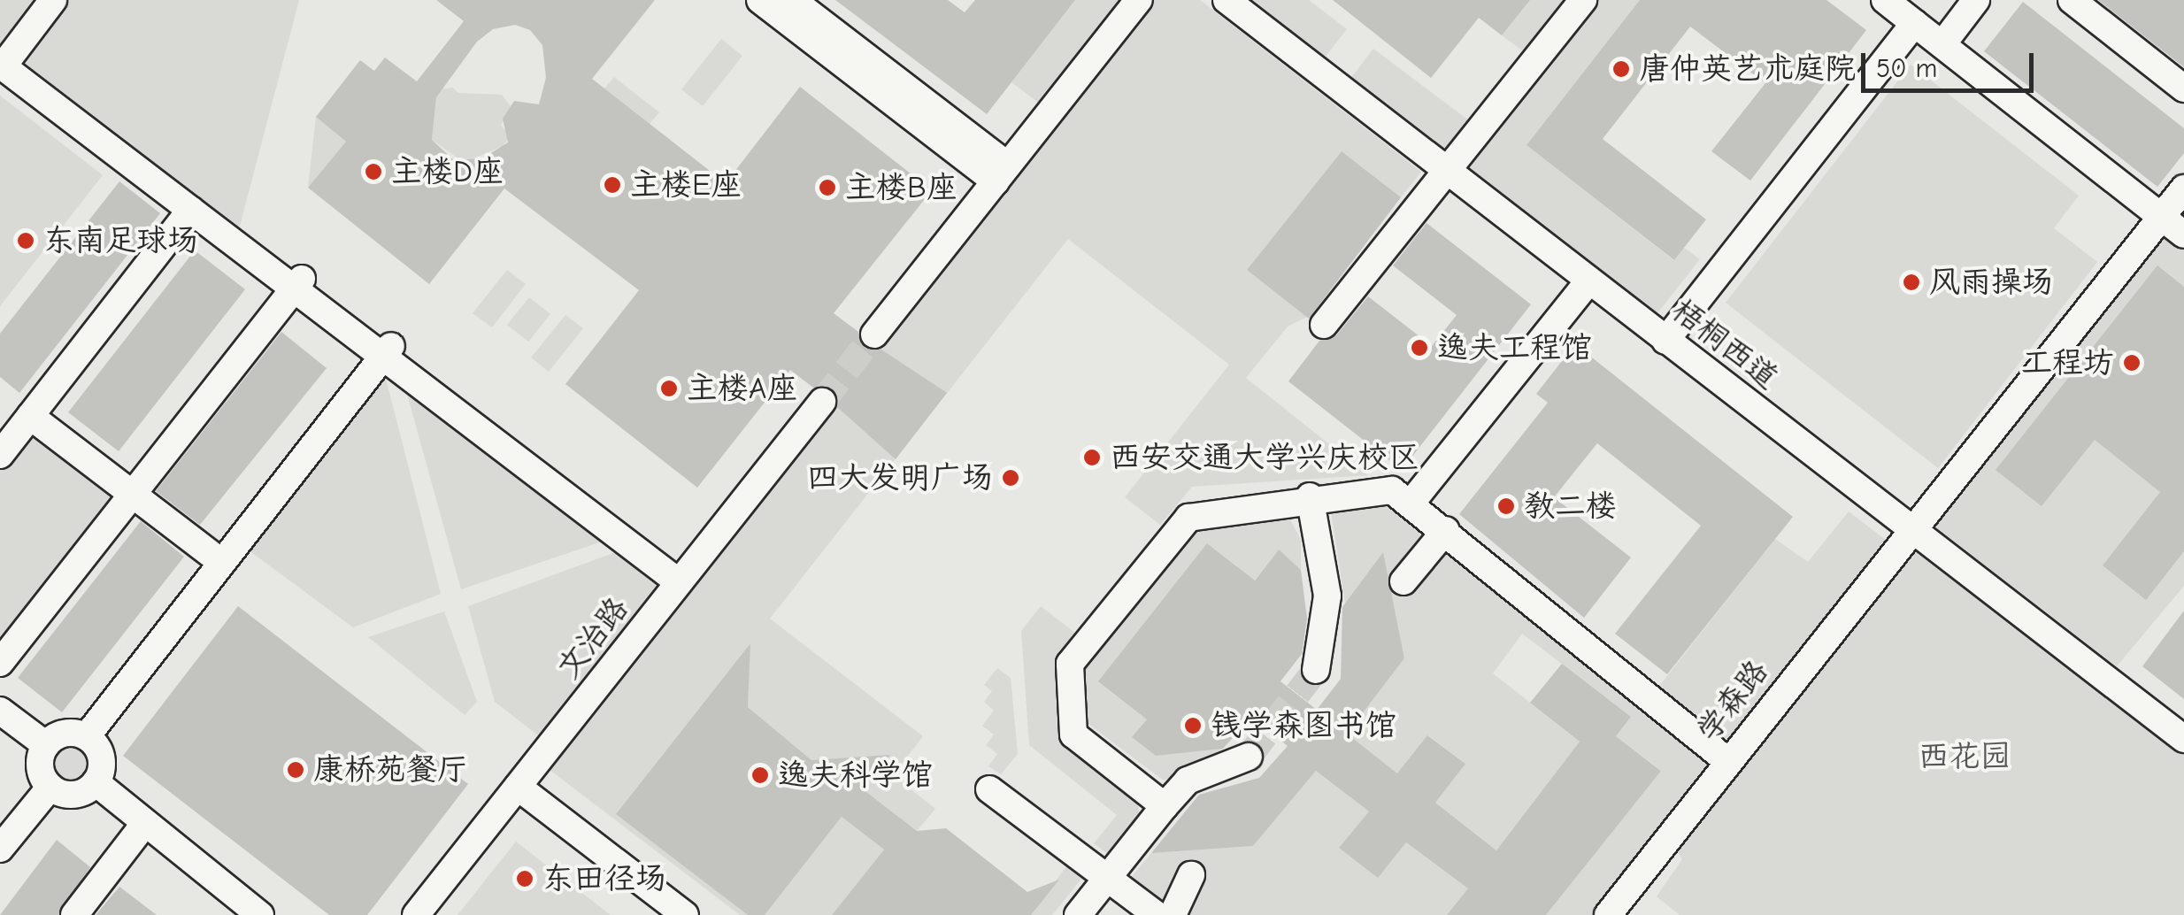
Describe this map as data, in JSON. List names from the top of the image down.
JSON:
{
  "streets": {
    "street": ["梧桐西道", "文治路", "学森路"]
  },
  "crossings": [
    ["梧桐西道", "学森路"]
  ],
  "parks": ["西花园"],
  "places": [
    "唐仲英艺术庭院",
    "主楼D座",
    "主楼E座",
    "主楼B座",
    "东南足球场",
    "风雨操场",
    "逸夫工程馆",
    "工程坊",
    "主楼A座",
    "西安交通大学兴庆校区",
    "四大发明广场",
    "教二楼",
    "钱学森图书馆",
    "康桥苑餐厅",
    "逸夫科学馆",
    "东田径场"
  ],
  "scale_bar": "50 m"
}
